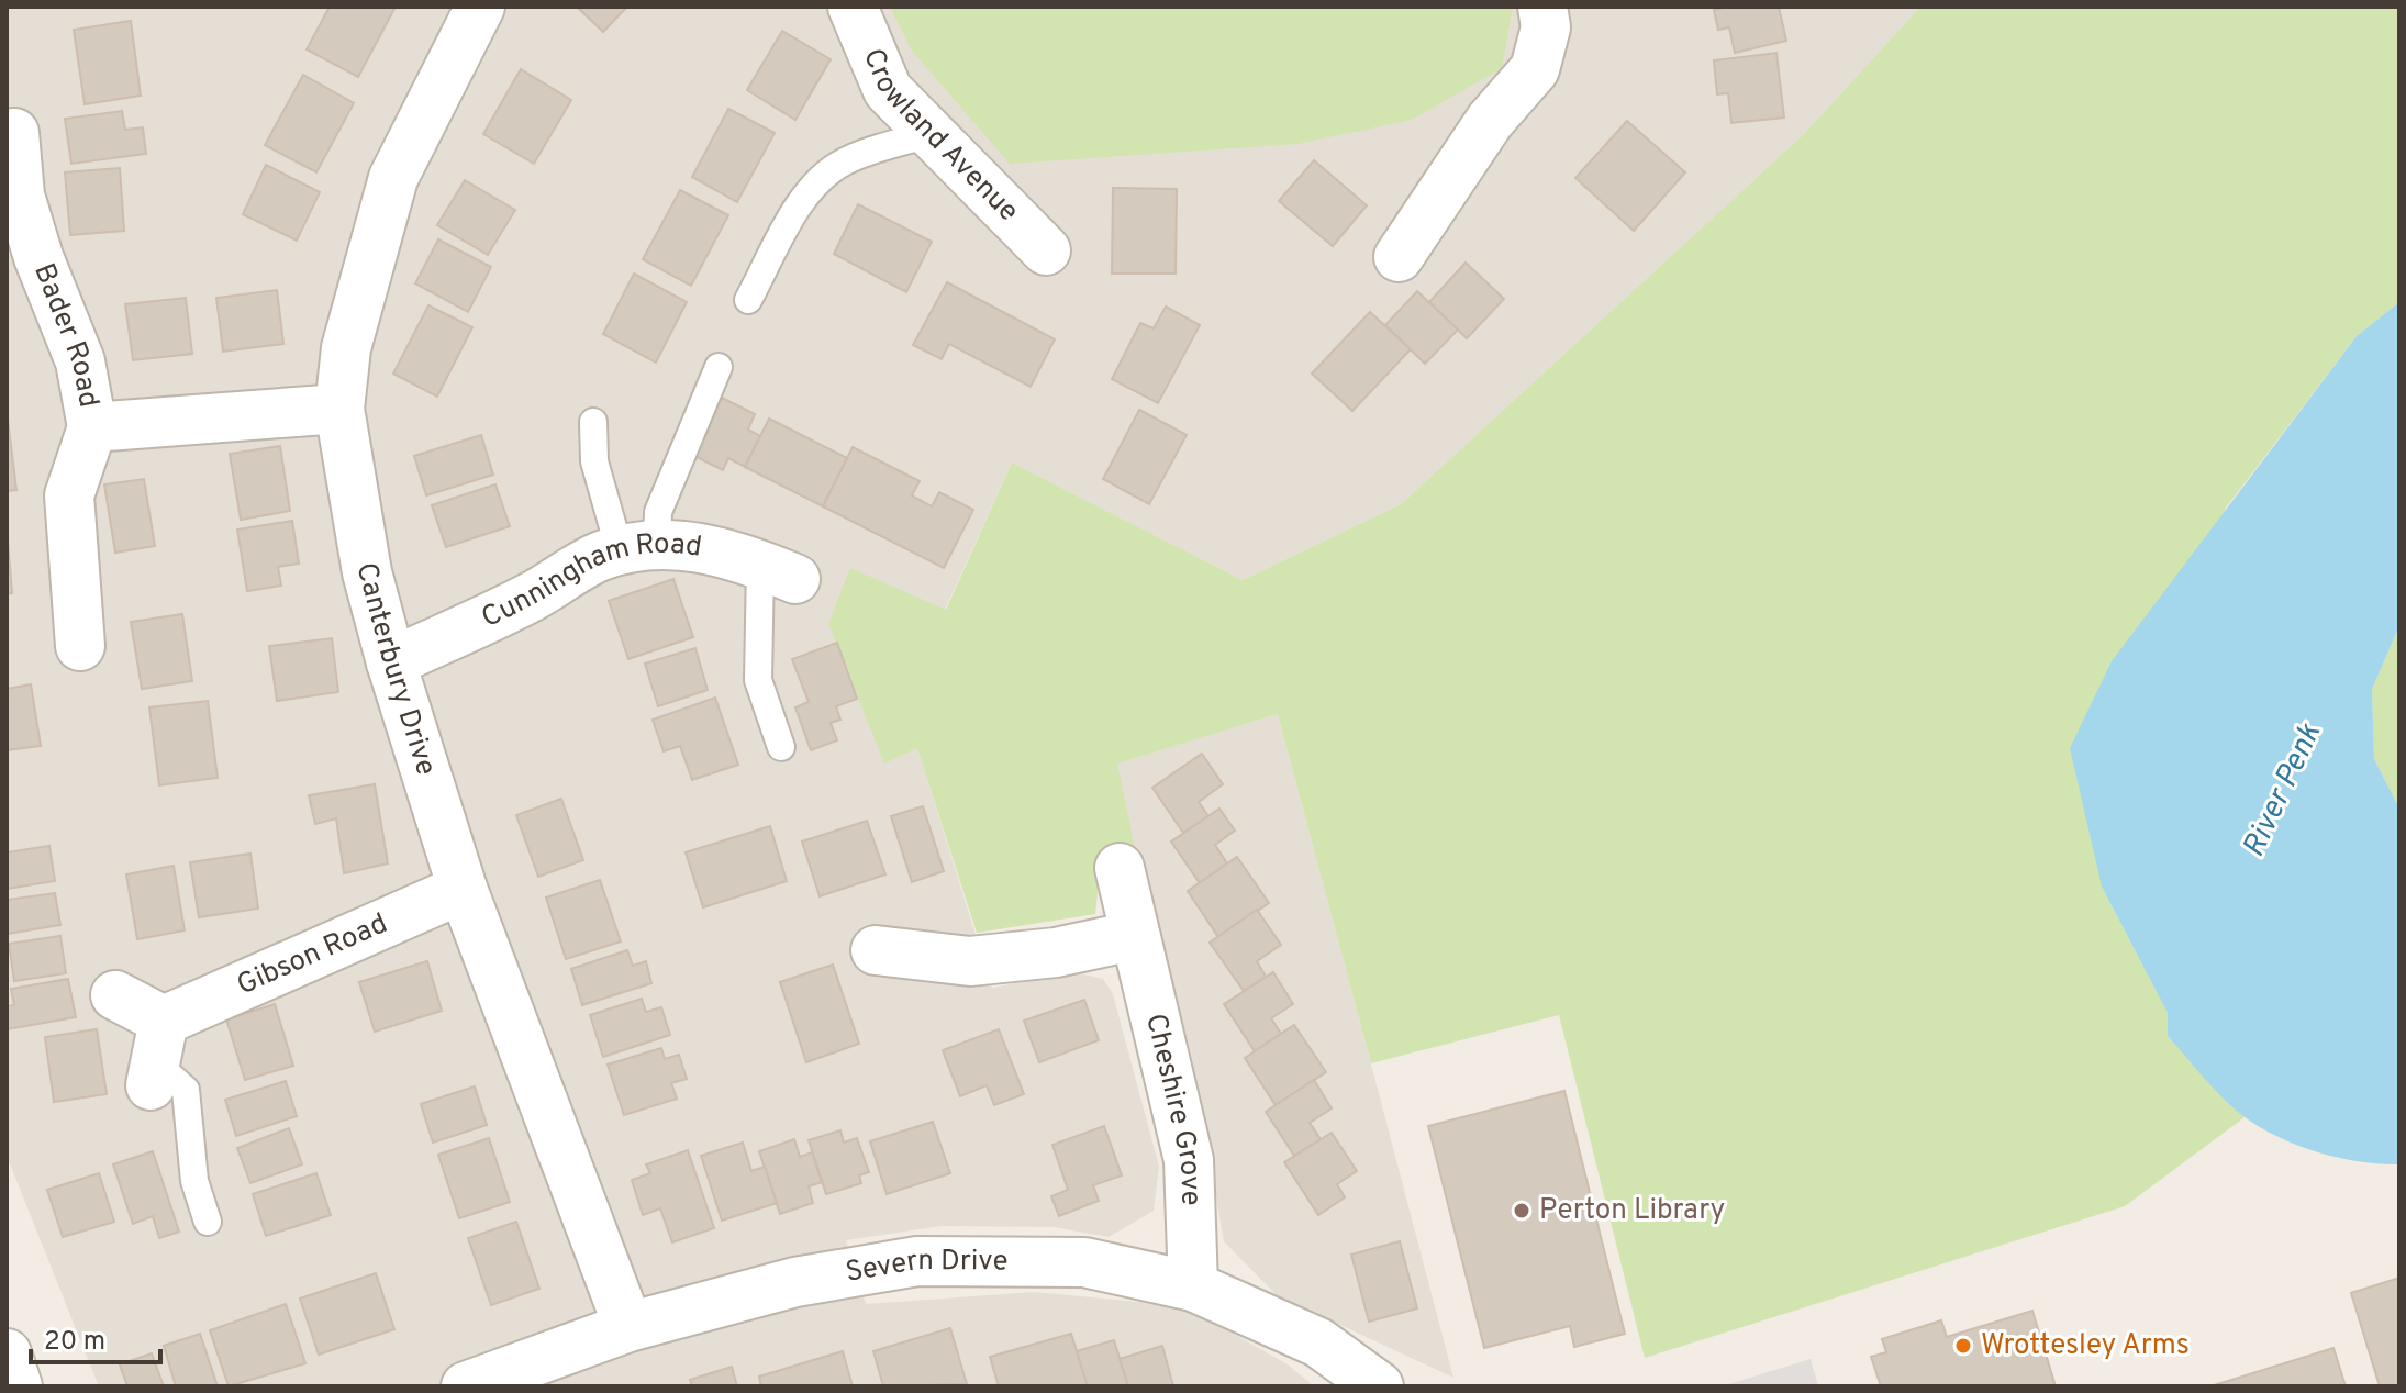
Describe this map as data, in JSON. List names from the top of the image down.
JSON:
{
  "streets": {
    "street": [
      "Crowland Avenue",
      "Bader Road",
      "Cunningham Road",
      "Canterbury Drive",
      "Gibson Road",
      "Cheshire Grove",
      "Severn Drive"
    ]
  },
  "crossings": [
    ["Cunningham Road", "Canterbury Drive"],
    ["Canterbury Drive", "Gibson Road"],
    ["Canterbury Drive", "Severn Drive"],
    ["Cheshire Grove", "Severn Drive"]
  ],
  "water": ["River Penk"],
  "places": ["Perton Library", "Wrottesley Arms"],
  "scale_bar": "20 m"
}
